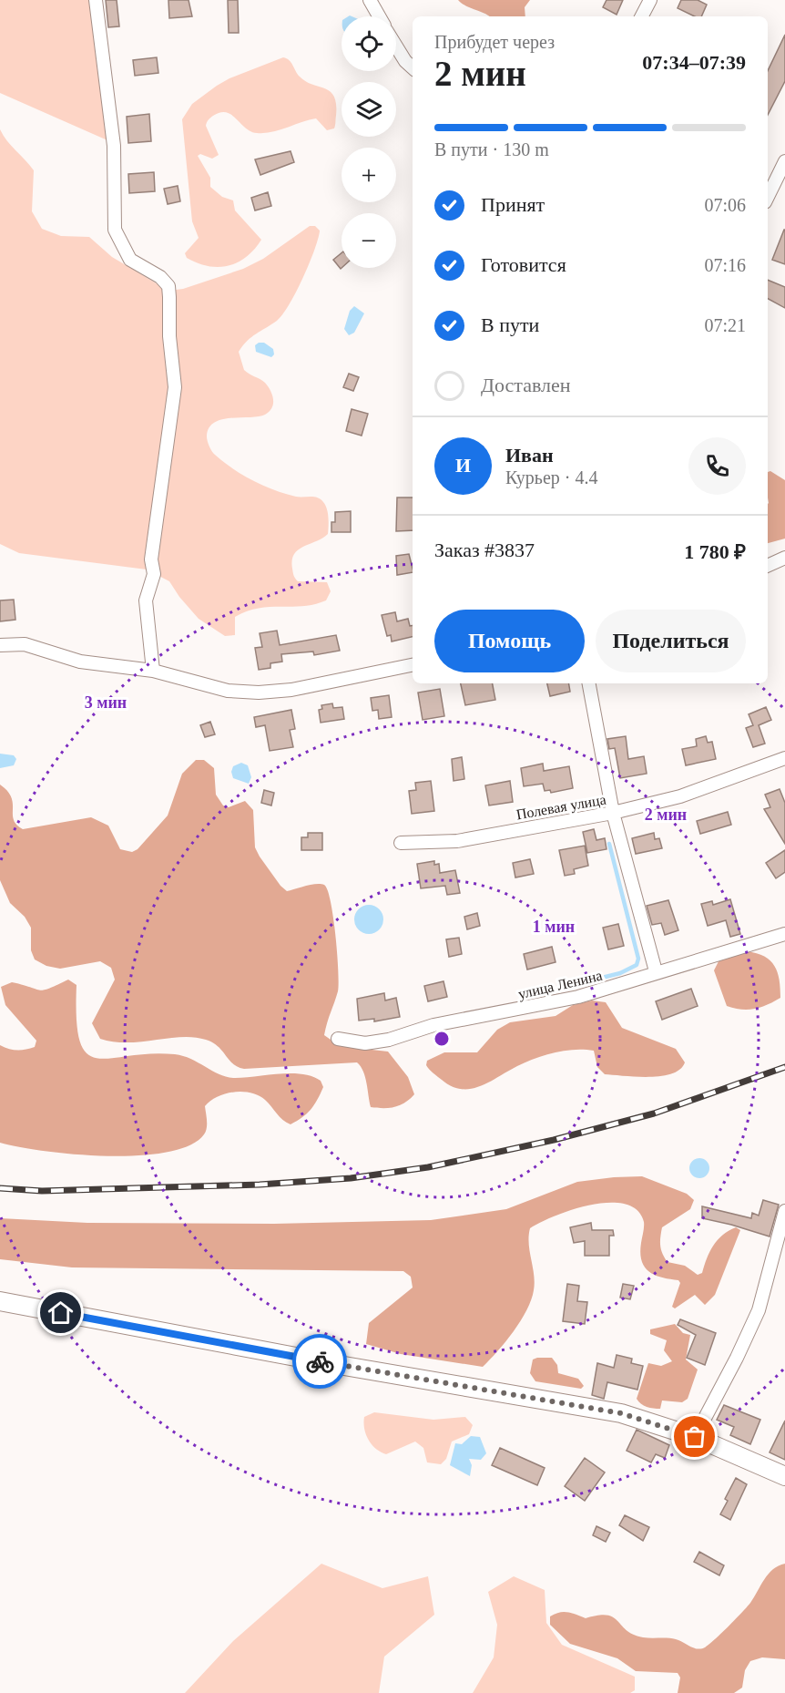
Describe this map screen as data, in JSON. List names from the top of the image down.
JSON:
{
  "streets": {
    "street": ["Полевая улица", "улица Ленина"]
  },
  "page": {
    "map_buttons": ["+", "−"],
    "heading": ["2 мин", "Прибудет через", "07:34–07:39"],
    "panel": [
      "Иван",
      "Курьер · 4.4",
      "Заказ #3837",
      "1 780 ₽"
    ],
    "bar": "В пути · 130 m",
    "list": [
      ["Принят", "07:06"],
      ["Готовится", "07:16"],
      ["В пути", "07:21"],
      "Доставлен"
    ],
    "round": "И",
    "buttons": ["Помощь", "Поделиться"]
  },
  "rings": ["3 мин", "2 мин", "1 мин"]
}
